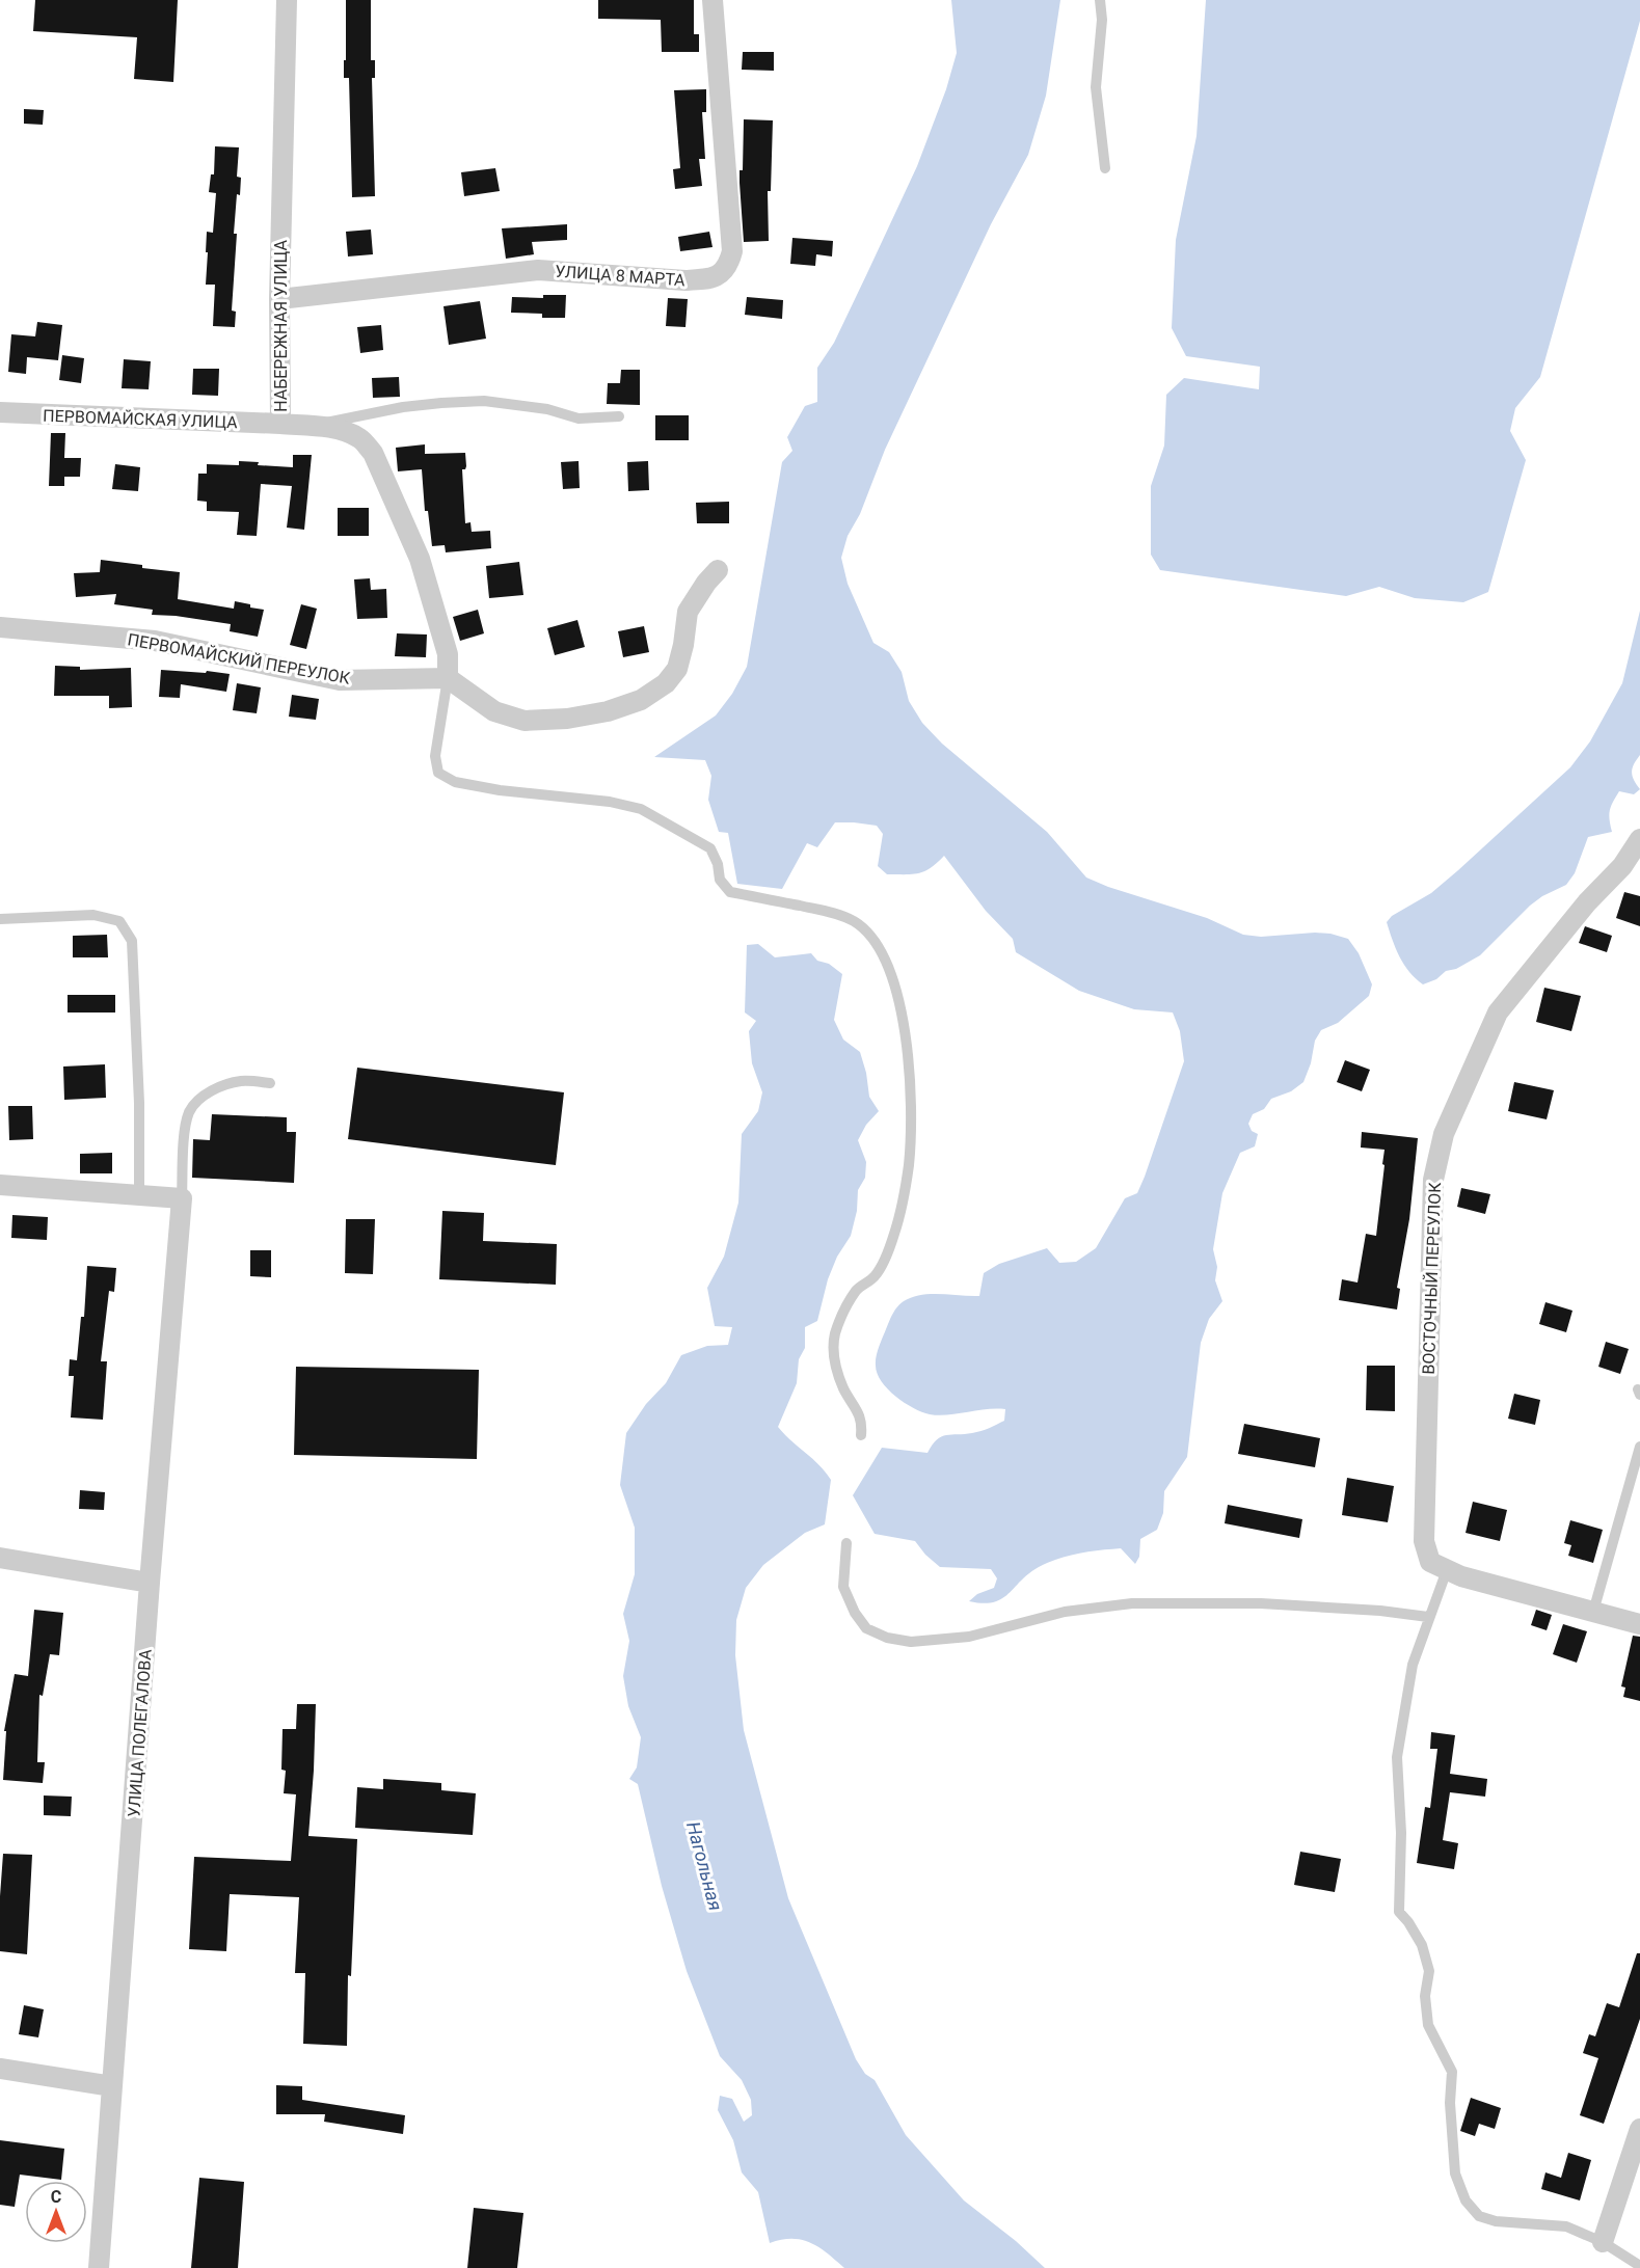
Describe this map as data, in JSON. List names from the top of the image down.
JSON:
{
  "streets": {
    "street": [
      "УЛИЦА 8 МАРТА",
      "НАБЕРЕЖНАЯ УЛИЦА",
      "ПЕРВОМАЙСКАЯ УЛИЦА",
      "ПЕРВОМАЙСКИЙ ПЕРЕУЛОК",
      "ВОСТОЧНЫЙ ПЕРЕУЛОК",
      "УЛИЦА ПОЛЕГАЛОВА"
    ]
  },
  "crossings": [
    ["УЛИЦА 8 МАРТА", "НАБЕРЕЖНАЯ УЛИЦА"],
    ["НАБЕРЕЖНАЯ УЛИЦА", "ПЕРВОМАЙСКАЯ УЛИЦА"],
    ["НАБЕРЕЖНАЯ УЛИЦА", "ПЕРВОМАЙСКИЙ ПЕРЕУЛОК"]
  ],
  "water": ["Нагольная"],
  "north": "top"
}
